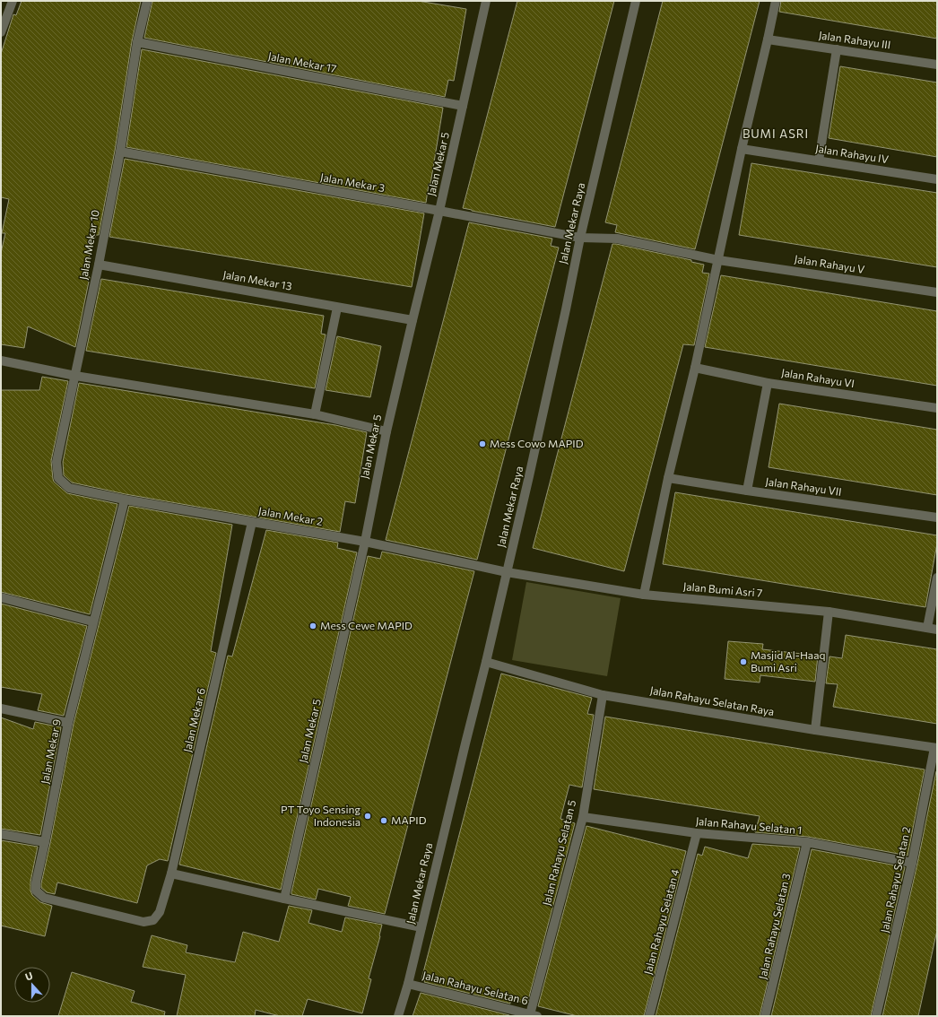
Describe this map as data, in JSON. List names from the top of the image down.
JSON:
{
  "streets": {
    "street": [
      "Jalan Rahayu III",
      "Jalan Mekar 17",
      "Jalan Rahayu IV",
      "Jalan Mekar 5",
      "Jalan Mekar 3",
      "Jalan Mekar Raya",
      "Jalan Mekar 10",
      "Jalan Rahayu V",
      "Jalan Mekar 13",
      "Jalan Rahayu VI",
      "Jalan Rahayu VII",
      "Jalan Mekar 2",
      "Jalan Bumi Asri 7",
      "Jalan Rahayu Selatan Raya",
      "Jalan Mekar 6",
      "Jalan Mekar 9",
      "Jalan Rahayu Selatan 1",
      "Jalan Rahayu Selatan 5",
      "Jalan Rahayu Selatan 2",
      "Jalan Rahayu Selatan 4",
      "Jalan Rahayu Selatan 3",
      "Jalan Rahayu Selatan 6"
    ]
  },
  "crossings": [
    ["Jalan Mekar 17", "Jalan Mekar 5"],
    ["Jalan Mekar 17", "Jalan Mekar 10"],
    ["Jalan Mekar 5", "Jalan Mekar 3"],
    ["Jalan Mekar 5", "Jalan Mekar 13"],
    ["Jalan Mekar 5", "Jalan Mekar 2"],
    ["Jalan Mekar 3", "Jalan Mekar Raya"],
    ["Jalan Mekar 3", "Jalan Mekar 10"],
    ["Jalan Mekar 3", "Jalan Rahayu V"],
    ["Jalan Mekar Raya", "Jalan Rahayu V"],
    ["Jalan Mekar Raya", "Jalan Mekar 2"],
    ["Jalan Mekar Raya", "Jalan Bumi Asri 7"],
    ["Jalan Mekar Raya", "Jalan Rahayu Selatan Raya"],
    ["Jalan Mekar Raya", "Jalan Rahayu Selatan 6"],
    ["Jalan Mekar 10", "Jalan Mekar 13"],
    ["Jalan Mekar 10", "Jalan Mekar 2"],
    ["Jalan Mekar 2", "Jalan Bumi Asri 7"],
    ["Jalan Mekar 2", "Jalan Mekar 6"],
    ["Jalan Mekar 2", "Jalan Mekar 9"],
    ["Jalan Rahayu Selatan Raya", "Jalan Rahayu Selatan 5"],
    ["Jalan Rahayu Selatan Raya", "Jalan Rahayu Selatan 2"],
    ["Jalan Mekar 6", "Jalan Mekar 9"],
    ["Jalan Rahayu Selatan 1", "Jalan Rahayu Selatan 5"],
    ["Jalan Rahayu Selatan 1", "Jalan Rahayu Selatan 2"],
    ["Jalan Rahayu Selatan 1", "Jalan Rahayu Selatan 4"],
    ["Jalan Rahayu Selatan 1", "Jalan Rahayu Selatan 3"],
    ["Jalan Rahayu Selatan 5", "Jalan Rahayu Selatan 6"]
  ],
  "districts": ["BUMI ASRI"],
  "places": [
    "Mess Cowo MAPID",
    "Mess Cewe MAPID",
    "Masjid Al-Haaq Bumi Asri",
    "PT Toyo Sensing Indonesia",
    "MAPID"
  ],
  "north": "top"
}
